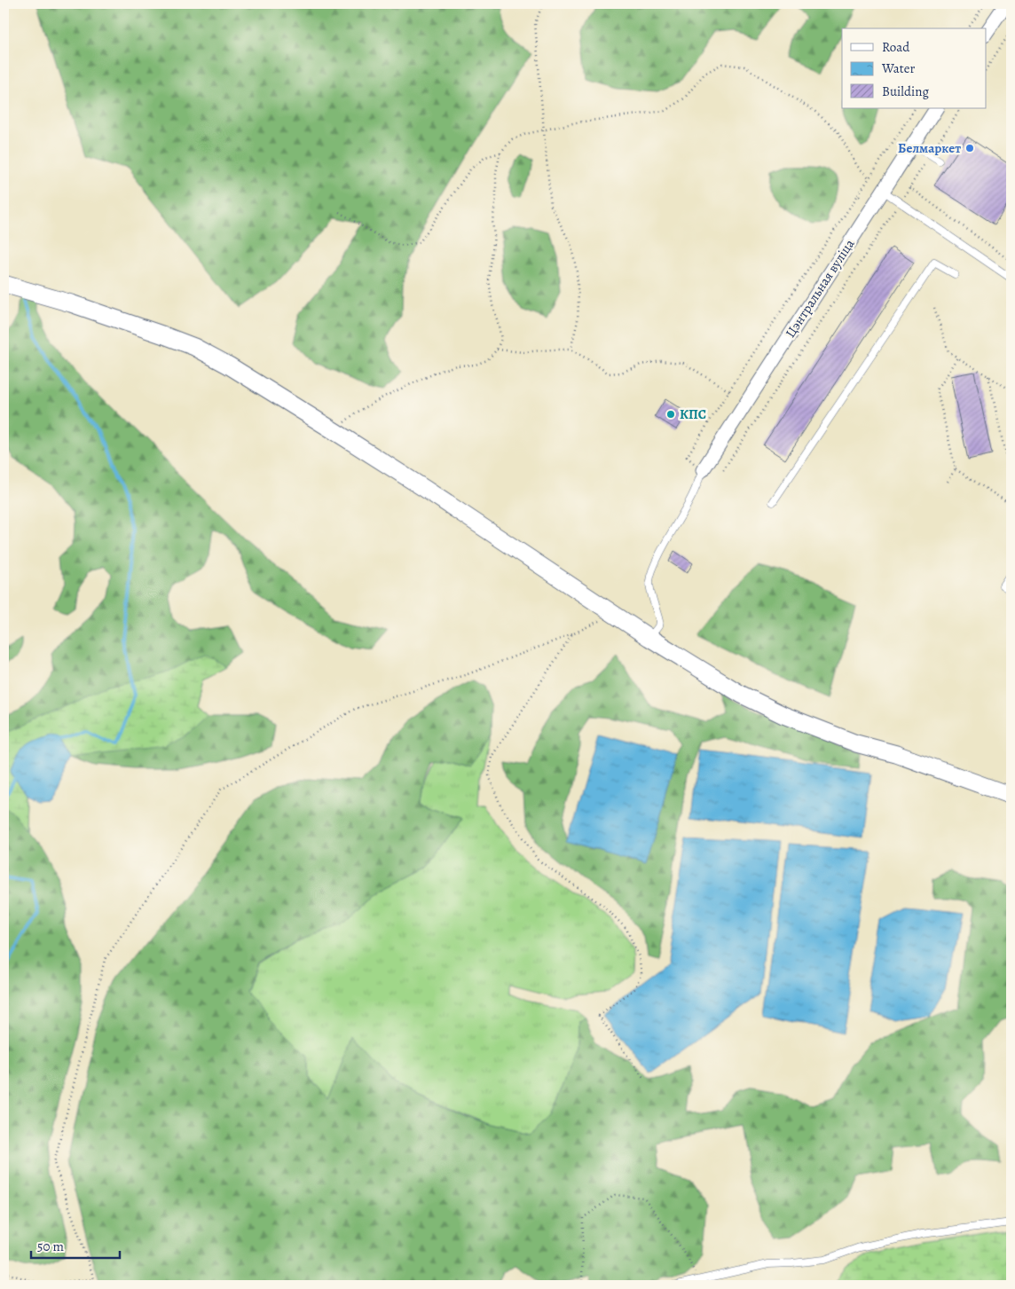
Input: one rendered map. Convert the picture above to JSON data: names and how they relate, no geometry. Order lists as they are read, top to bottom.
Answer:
{
  "streets": {
    "street": ["Цэнтральная вуліца"]
  },
  "places": ["Белмаркет", "КПС"],
  "legend": ["Road", "Water", "Building"],
  "scale_bar": "50 m"
}
